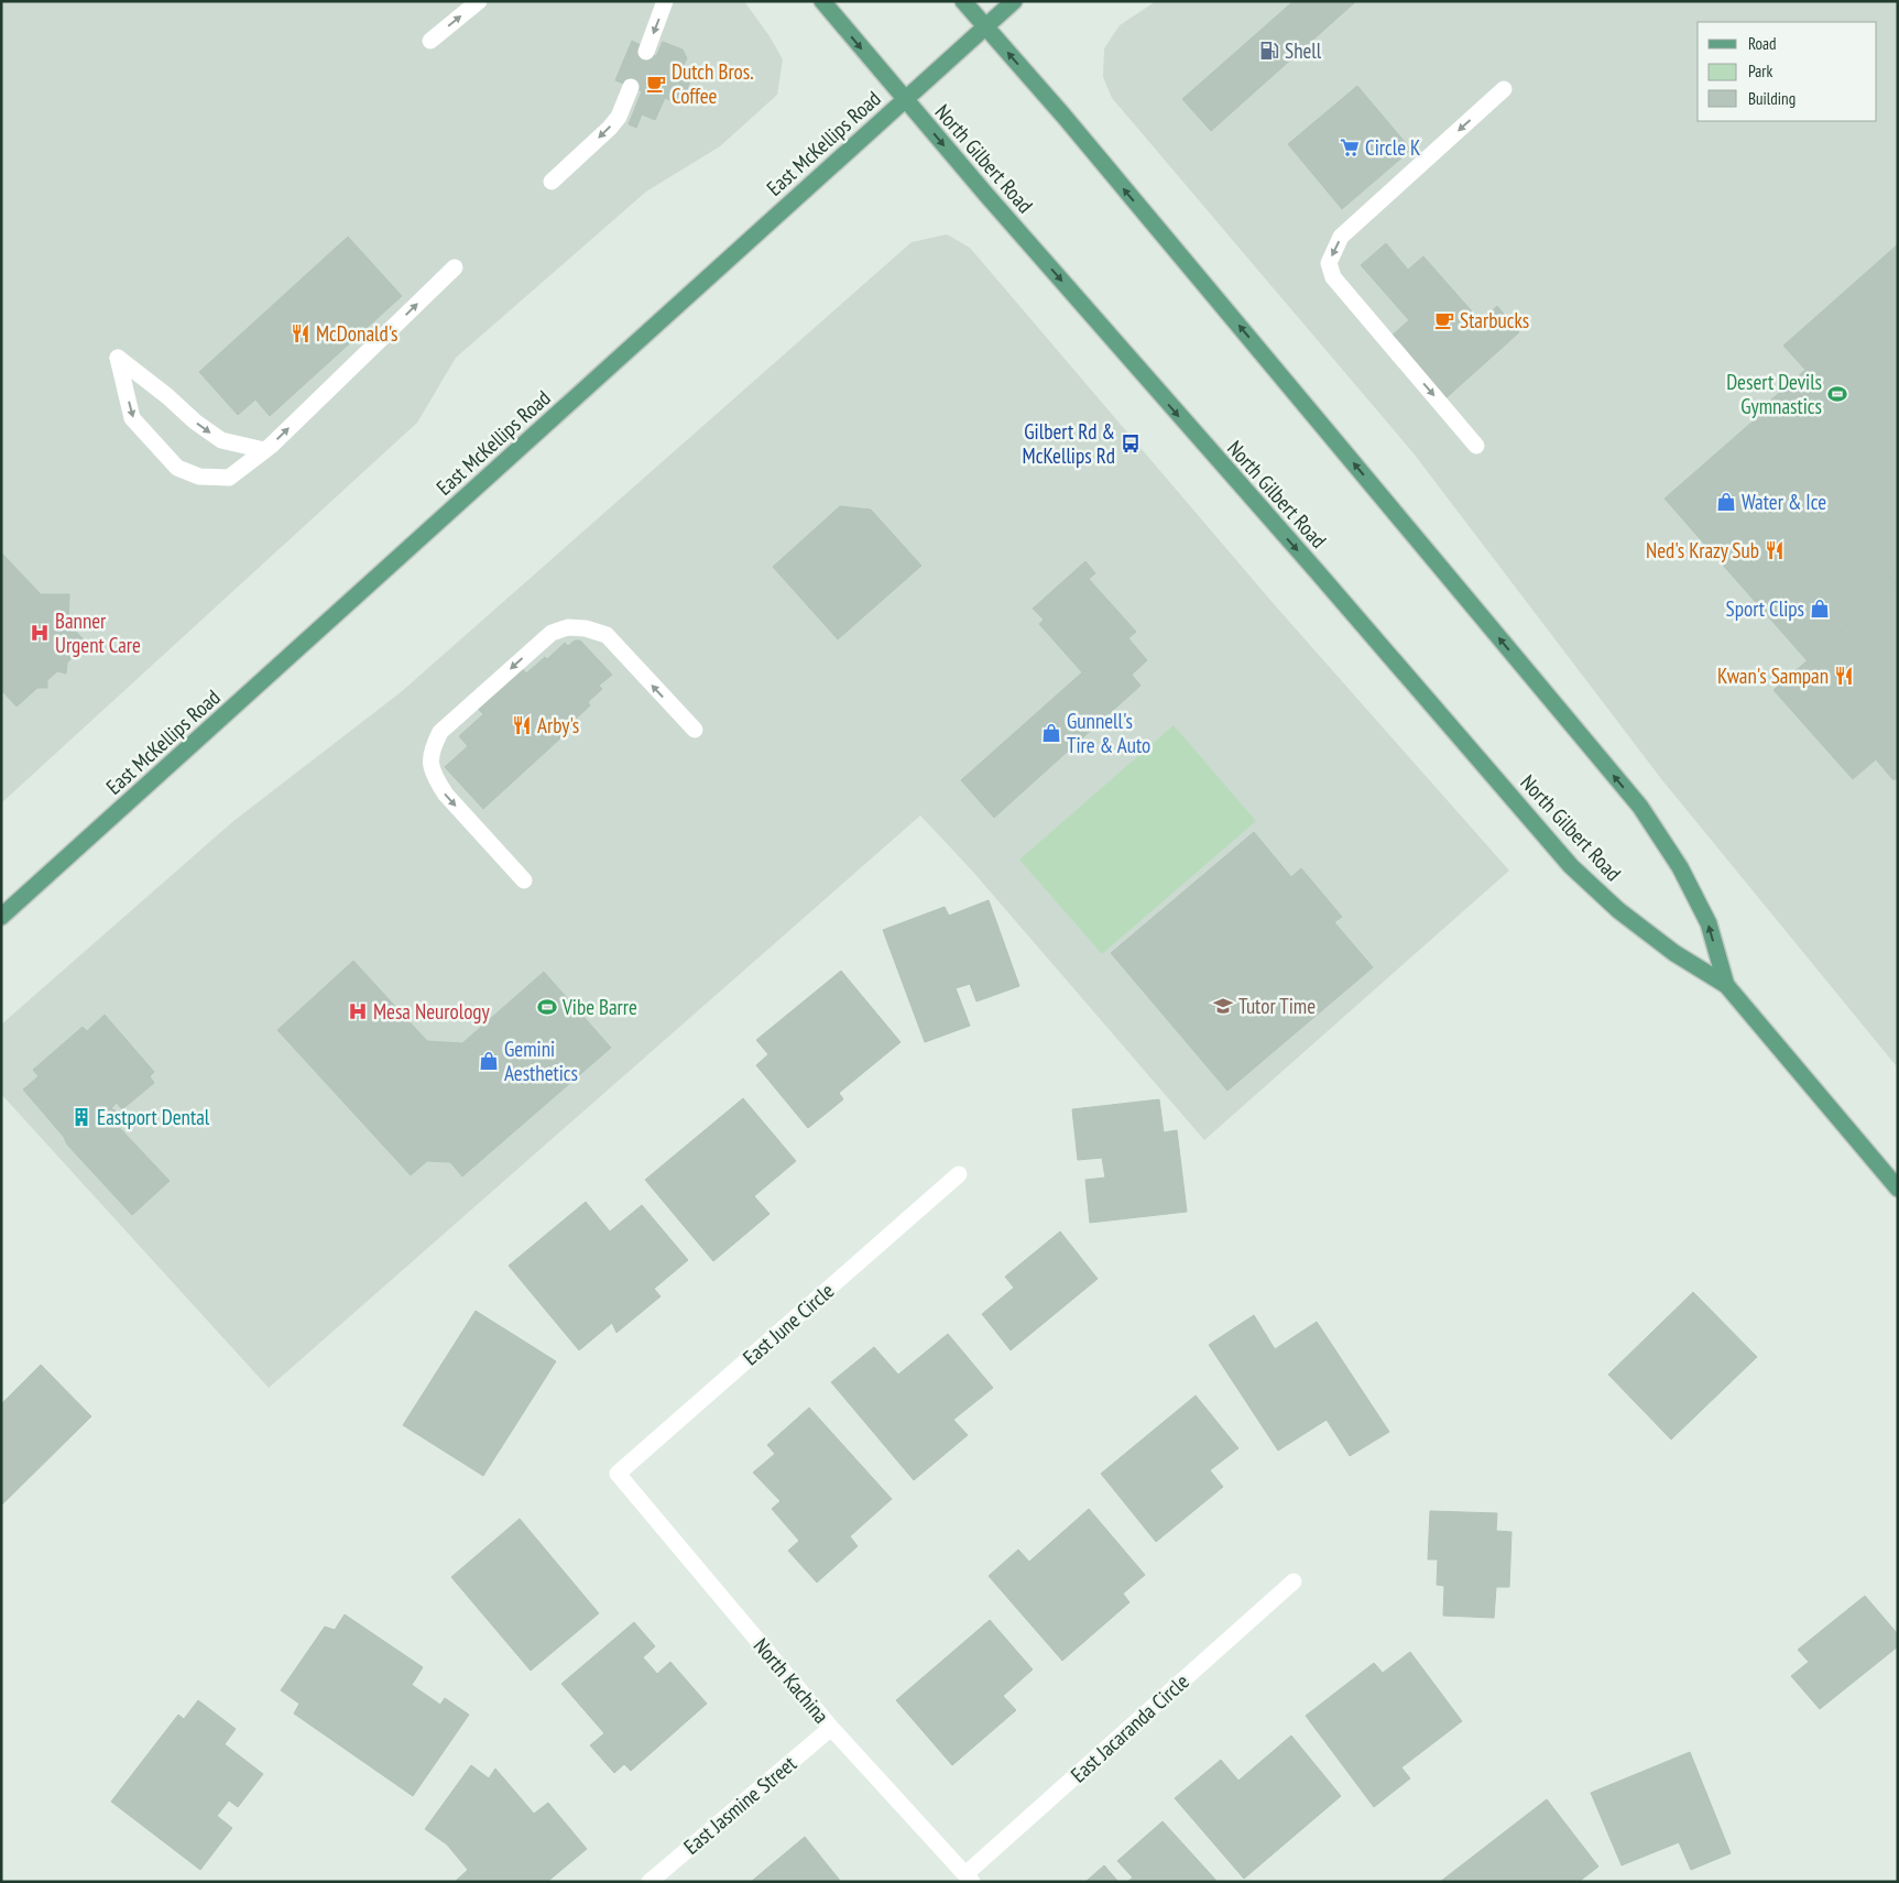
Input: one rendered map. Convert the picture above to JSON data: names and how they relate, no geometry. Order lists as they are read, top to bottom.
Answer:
{
  "streets": {
    "main road": ["East McKellips Road", "North Gilbert Road"],
    "street": [
      "East June Circle",
      "North Kachina",
      "East Jacaranda Circle",
      "East Jasmine Street"
    ]
  },
  "crossings": [
    ["East McKellips Road", "North Gilbert Road"],
    ["East June Circle", "North Kachina"],
    ["North Kachina", "East Jacaranda Circle"],
    ["North Kachina", "East Jasmine Street"]
  ],
  "places": {
    "fuel station": ["Shell"],
    "cafe": ["Dutch Bros. Coffee", "Starbucks"],
    "supermarket": ["Circle K"],
    "restaurant": [
      "McDonald's",
      "Ned's Krazy Sub",
      "Kwan's Sampan",
      "Arby's"
    ],
    "sports": ["Desert Devils Gymnastics", "Vibe Barre"],
    "bus stop": ["Gilbert Rd & McKellips Rd"],
    "shop": [
      "Water & Ice",
      "Sport Clips",
      "Gunnell's Tire & Auto",
      "Gemini Aesthetics"
    ],
    "hospital": ["Banner Urgent Care", "Mesa Neurology"],
    "school or university": ["Tutor Time"],
    "building": ["Eastport Dental"]
  },
  "legend": ["Road", "Park", "Building"]
}
